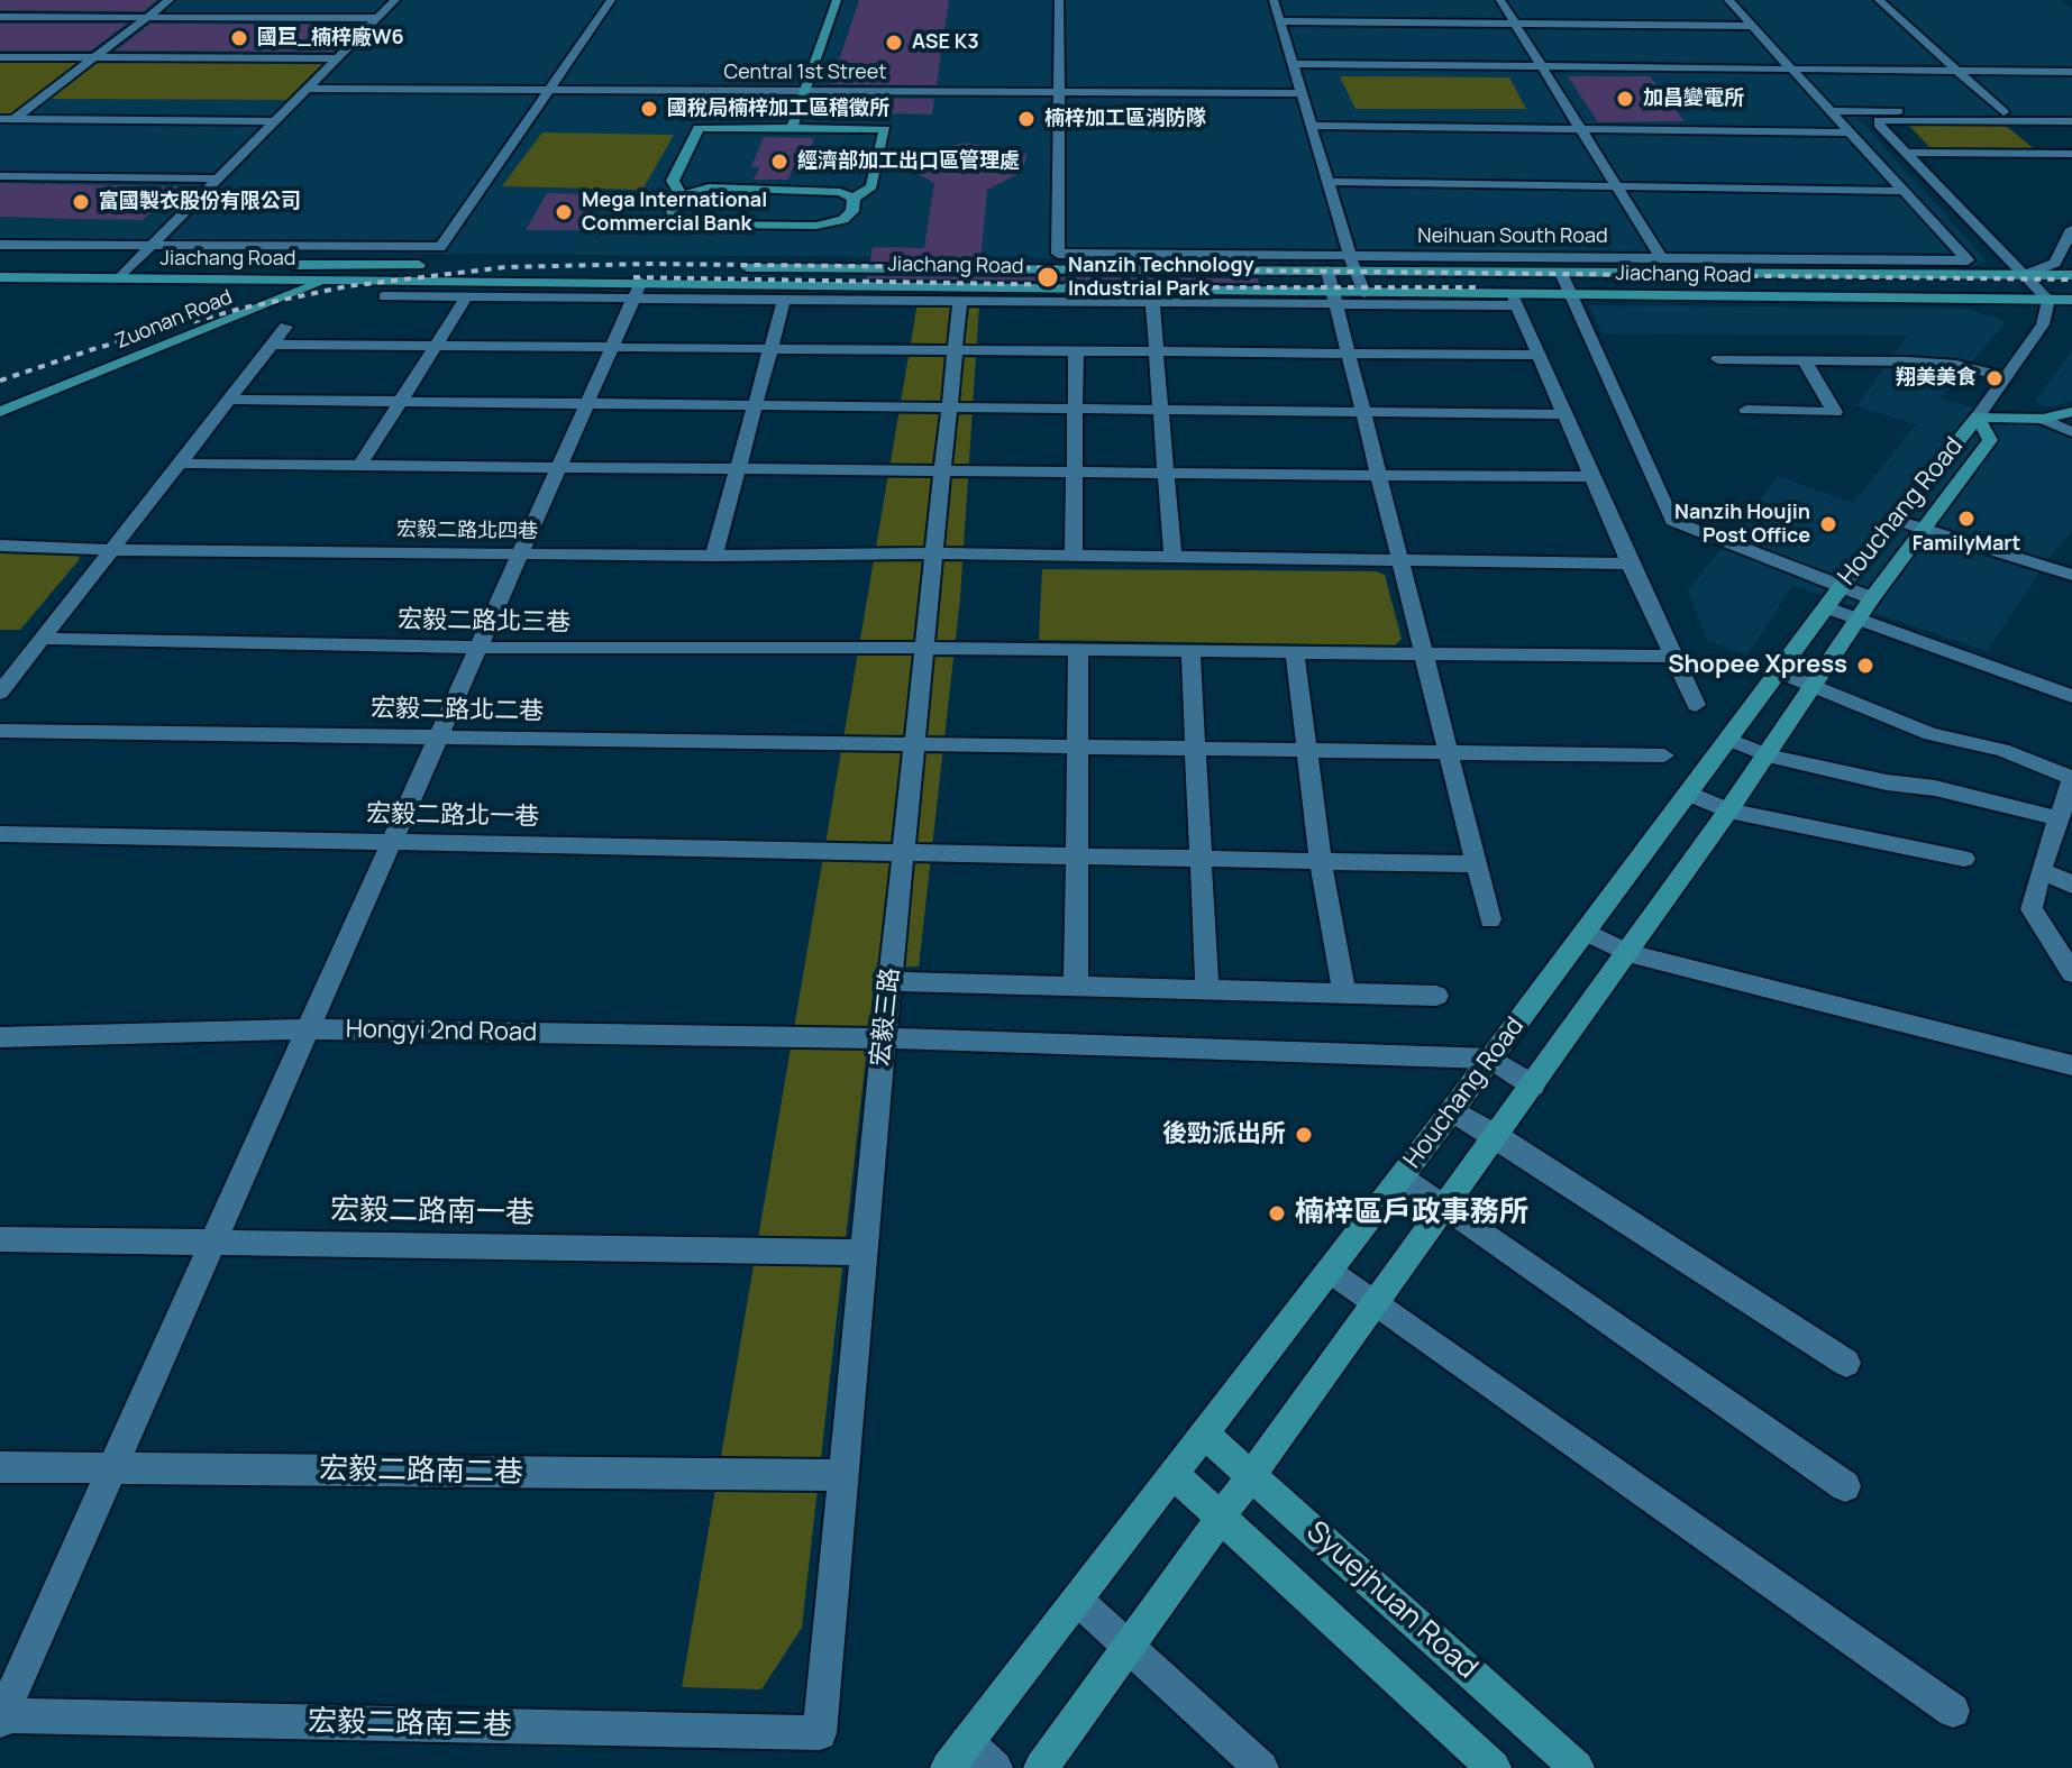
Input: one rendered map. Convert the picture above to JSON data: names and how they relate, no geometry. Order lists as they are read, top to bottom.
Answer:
{
  "streets": {
    "street": [
      "Central 1st Street",
      "Neihuan South Road",
      "Jiachang Road",
      "Zuonan Road",
      "Houchang Road",
      "宏毅二路北四巷",
      "宏毅二路北三巷",
      "宏毅二路北二巷",
      "宏毅二路北一巷",
      "宏毅三路",
      "Hongyi 2nd Road",
      "宏毅二路南一巷",
      "宏毅二路南二巷",
      "Syuejhuan Road",
      "宏毅二路南三巷"
    ]
  },
  "crossings": [
    ["Central 1st Street", "Neihuan South Road"],
    ["Jiachang Road", "Zuonan Road"],
    ["Houchang Road", "Hongyi 2nd Road"],
    ["Houchang Road", "Syuejhuan Road"],
    ["宏毅二路北四巷", "宏毅三路"],
    ["宏毅二路北三巷", "宏毅三路"],
    ["宏毅二路北二巷", "宏毅三路"],
    ["宏毅二路北一巷", "宏毅三路"],
    ["宏毅三路", "Hongyi 2nd Road"],
    ["宏毅三路", "宏毅二路南一巷"],
    ["宏毅三路", "宏毅二路南二巷"],
    ["宏毅三路", "宏毅二路南三巷"]
  ],
  "places": [
    "國巨_楠梓廠W6",
    "ASE K3",
    "加昌變電所",
    "國稅局楠梓加工區稽徵所",
    "楠梓加工區消防隊",
    "經濟部加工出口區管理處",
    "富國製衣股份有限公司",
    "Mega International Commercial Bank",
    "Nanzih Technology Industrial Park",
    "翔美美食",
    "FamilyMart",
    "Nanzih Houjin Post Office",
    "Shopee Xpress",
    "後勁派出所",
    "楠梓區戶政事務所"
  ]
}
